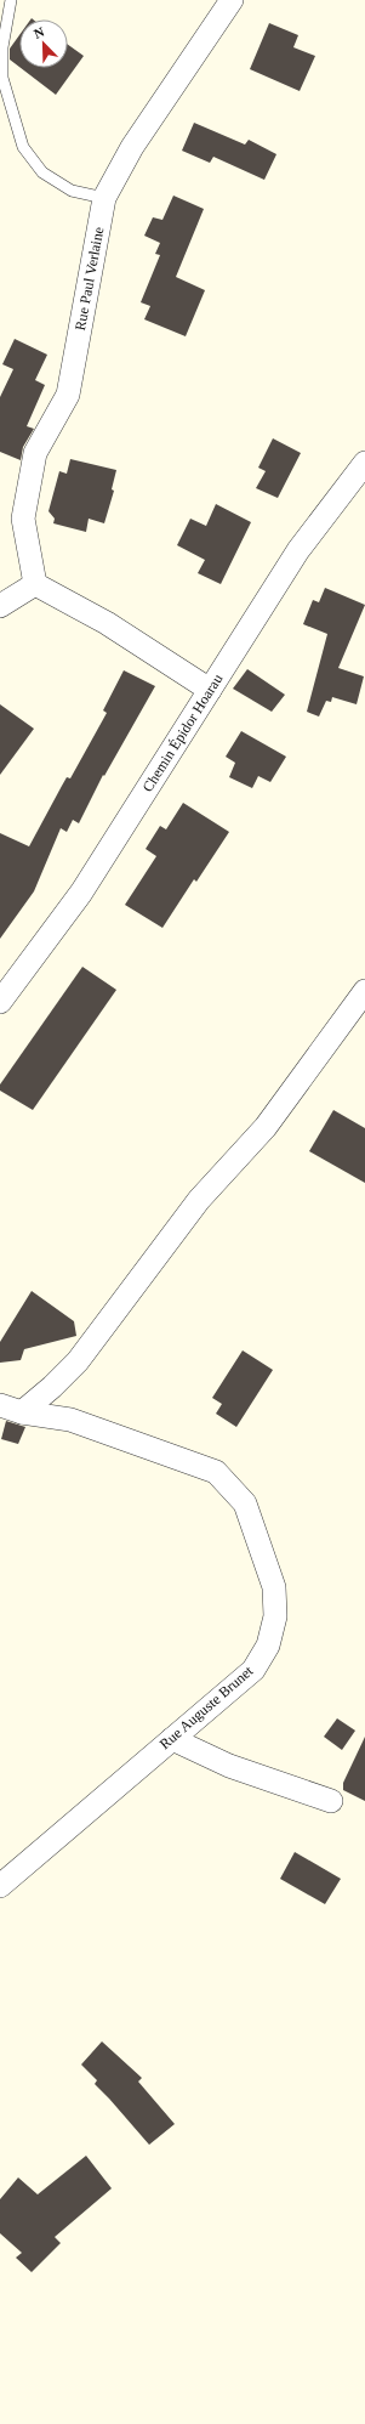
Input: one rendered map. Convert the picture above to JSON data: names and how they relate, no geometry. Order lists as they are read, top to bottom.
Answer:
{
  "streets": {
    "street": ["Rue Paul Verlaine", "Chemin Épidor Hoarau", "Rue Auguste Brunet"]
  },
  "north": "top left"
}
